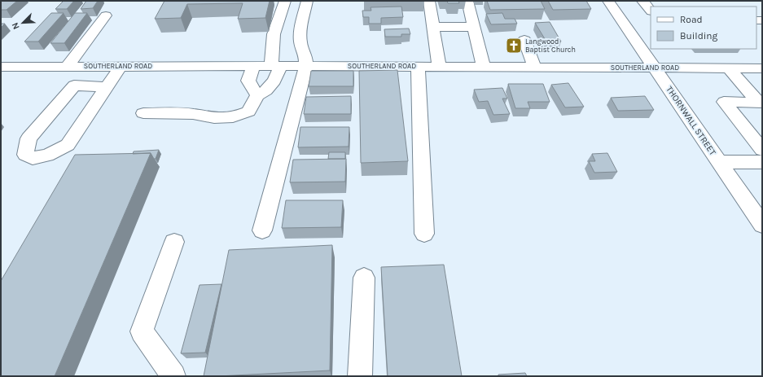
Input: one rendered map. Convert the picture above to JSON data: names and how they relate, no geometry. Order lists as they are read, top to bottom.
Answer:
{
  "streets": {
    "street": ["SOUTHERLAND ROAD", "THORNWALL STREET"]
  },
  "crossings": [
    ["SOUTHERLAND ROAD", "THORNWALL STREET"]
  ],
  "places": {
    "church": ["Langwood Baptist Church"]
  },
  "legend": ["Road", "Building"],
  "north": "bottom left"
}
